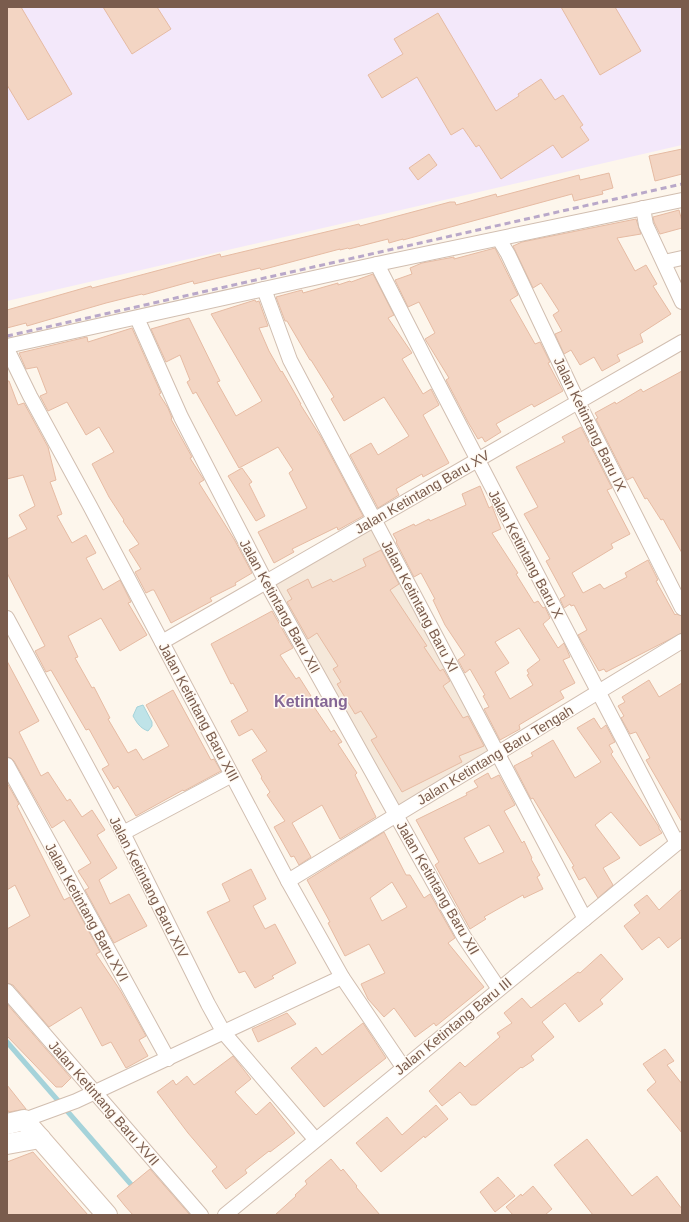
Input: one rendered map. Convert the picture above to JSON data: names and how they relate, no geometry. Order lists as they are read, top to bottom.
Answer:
{
  "streets": {
    "street": [
      "Jalan Ketintang Baru IX",
      "Jalan Ketintang Baru XV",
      "Jalan Ketintang Baru X",
      "Jalan Ketintang Baru XII",
      "Jalan Ketintang Baru XI",
      "Jalan Ketintang Baru XIII",
      "Jalan Ketintang Baru Tengah",
      "Jalan Ketintang Baru XIV",
      "Jalan Ketintang Baru XVI",
      "Jalan Ketintang Baru III",
      "Jalan Ketintang Baru XVII"
    ]
  },
  "crossings": [
    ["Jalan Ketintang Baru IX", "Jalan Ketintang Baru XV"],
    ["Jalan Ketintang Baru XV", "Jalan Ketintang Baru X"],
    ["Jalan Ketintang Baru XV", "Jalan Ketintang Baru XII"],
    ["Jalan Ketintang Baru XV", "Jalan Ketintang Baru XI"],
    ["Jalan Ketintang Baru XV", "Jalan Ketintang Baru XIII"],
    ["Jalan Ketintang Baru X", "Jalan Ketintang Baru Tengah"],
    ["Jalan Ketintang Baru X", "Jalan Ketintang Baru III"],
    ["Jalan Ketintang Baru XII", "Jalan Ketintang Baru Tengah"],
    ["Jalan Ketintang Baru XII", "Jalan Ketintang Baru III"],
    ["Jalan Ketintang Baru XI", "Jalan Ketintang Baru Tengah"],
    ["Jalan Ketintang Baru XI", "Jalan Ketintang Baru III"],
    ["Jalan Ketintang Baru XIII", "Jalan Ketintang Baru Tengah"],
    ["Jalan Ketintang Baru XIII", "Jalan Ketintang Baru III"],
    ["Jalan Ketintang Baru XIV", "Jalan Ketintang Baru III"]
  ],
  "districts": ["Ketintang"]
}
